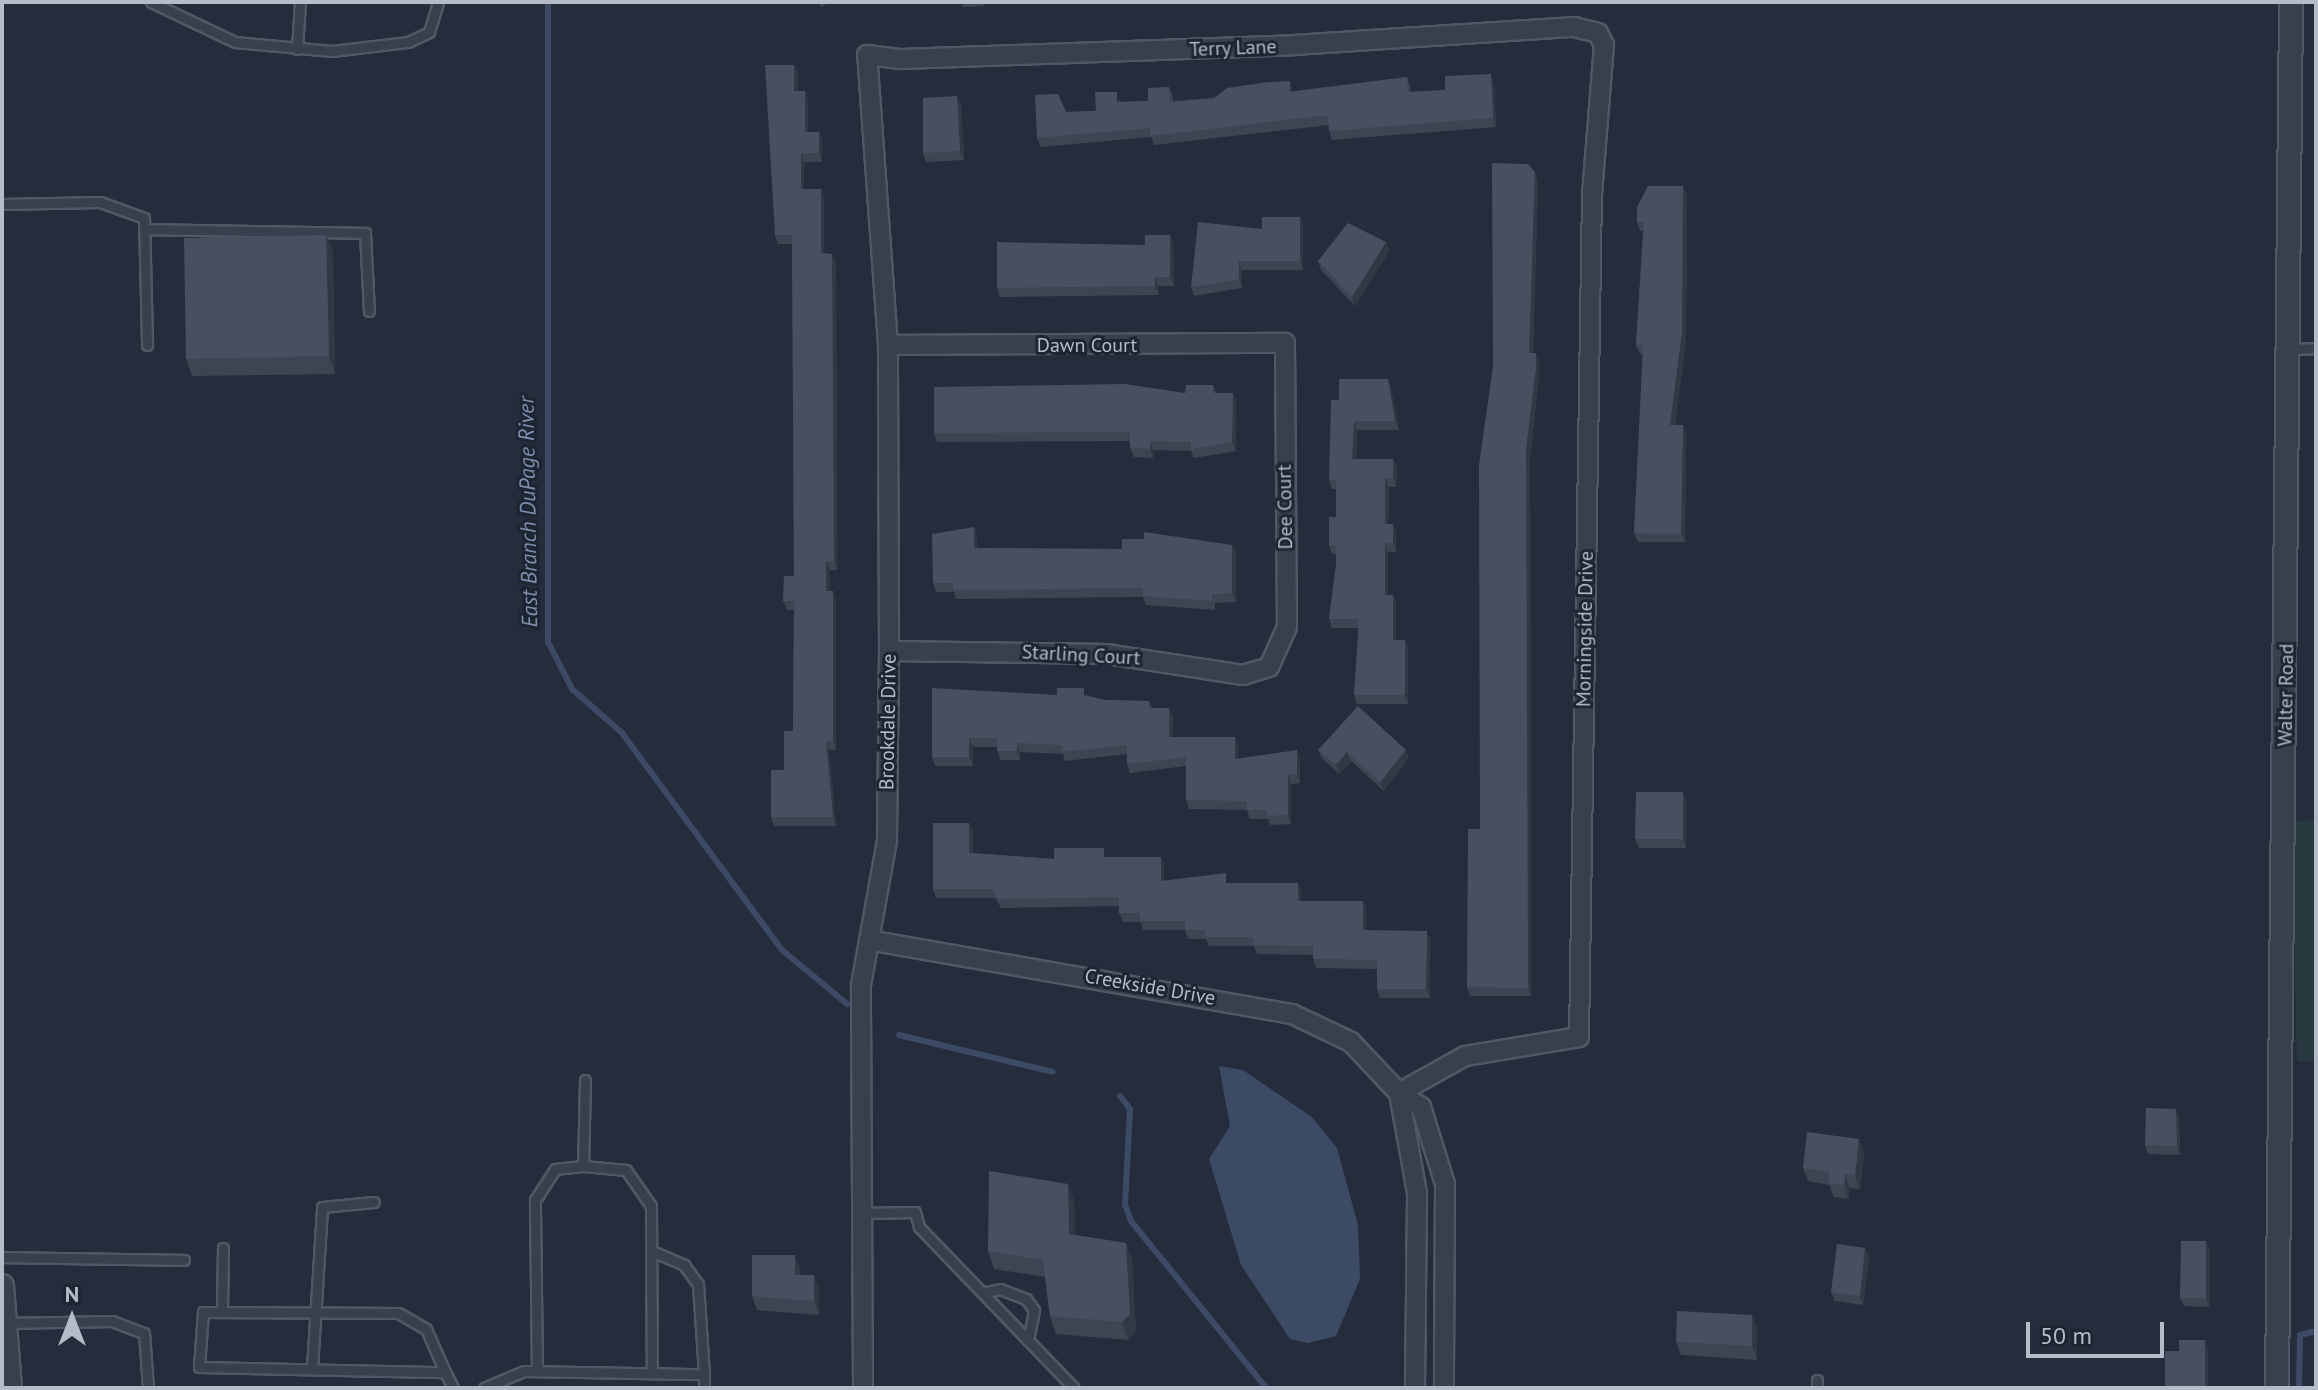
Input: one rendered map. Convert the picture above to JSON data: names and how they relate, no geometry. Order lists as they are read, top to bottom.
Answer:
{
  "streets": {
    "street": [
      "Terry Lane",
      "Dawn Court",
      "Dee Court",
      "Morningside Drive",
      "Starling Court",
      "Walter Road",
      "Brookdale Drive",
      "Creekside Drive"
    ]
  },
  "crossings": [
    ["Terry Lane", "Morningside Drive"],
    ["Terry Lane", "Brookdale Drive"],
    ["Dawn Court", "Dee Court"],
    ["Dawn Court", "Brookdale Drive"],
    ["Dee Court", "Starling Court"],
    ["Morningside Drive", "Creekside Drive"],
    ["Starling Court", "Brookdale Drive"],
    ["Brookdale Drive", "Creekside Drive"]
  ],
  "water": ["East Branch DuPage River"],
  "scale_bar": "50 m",
  "north": "top"
}
